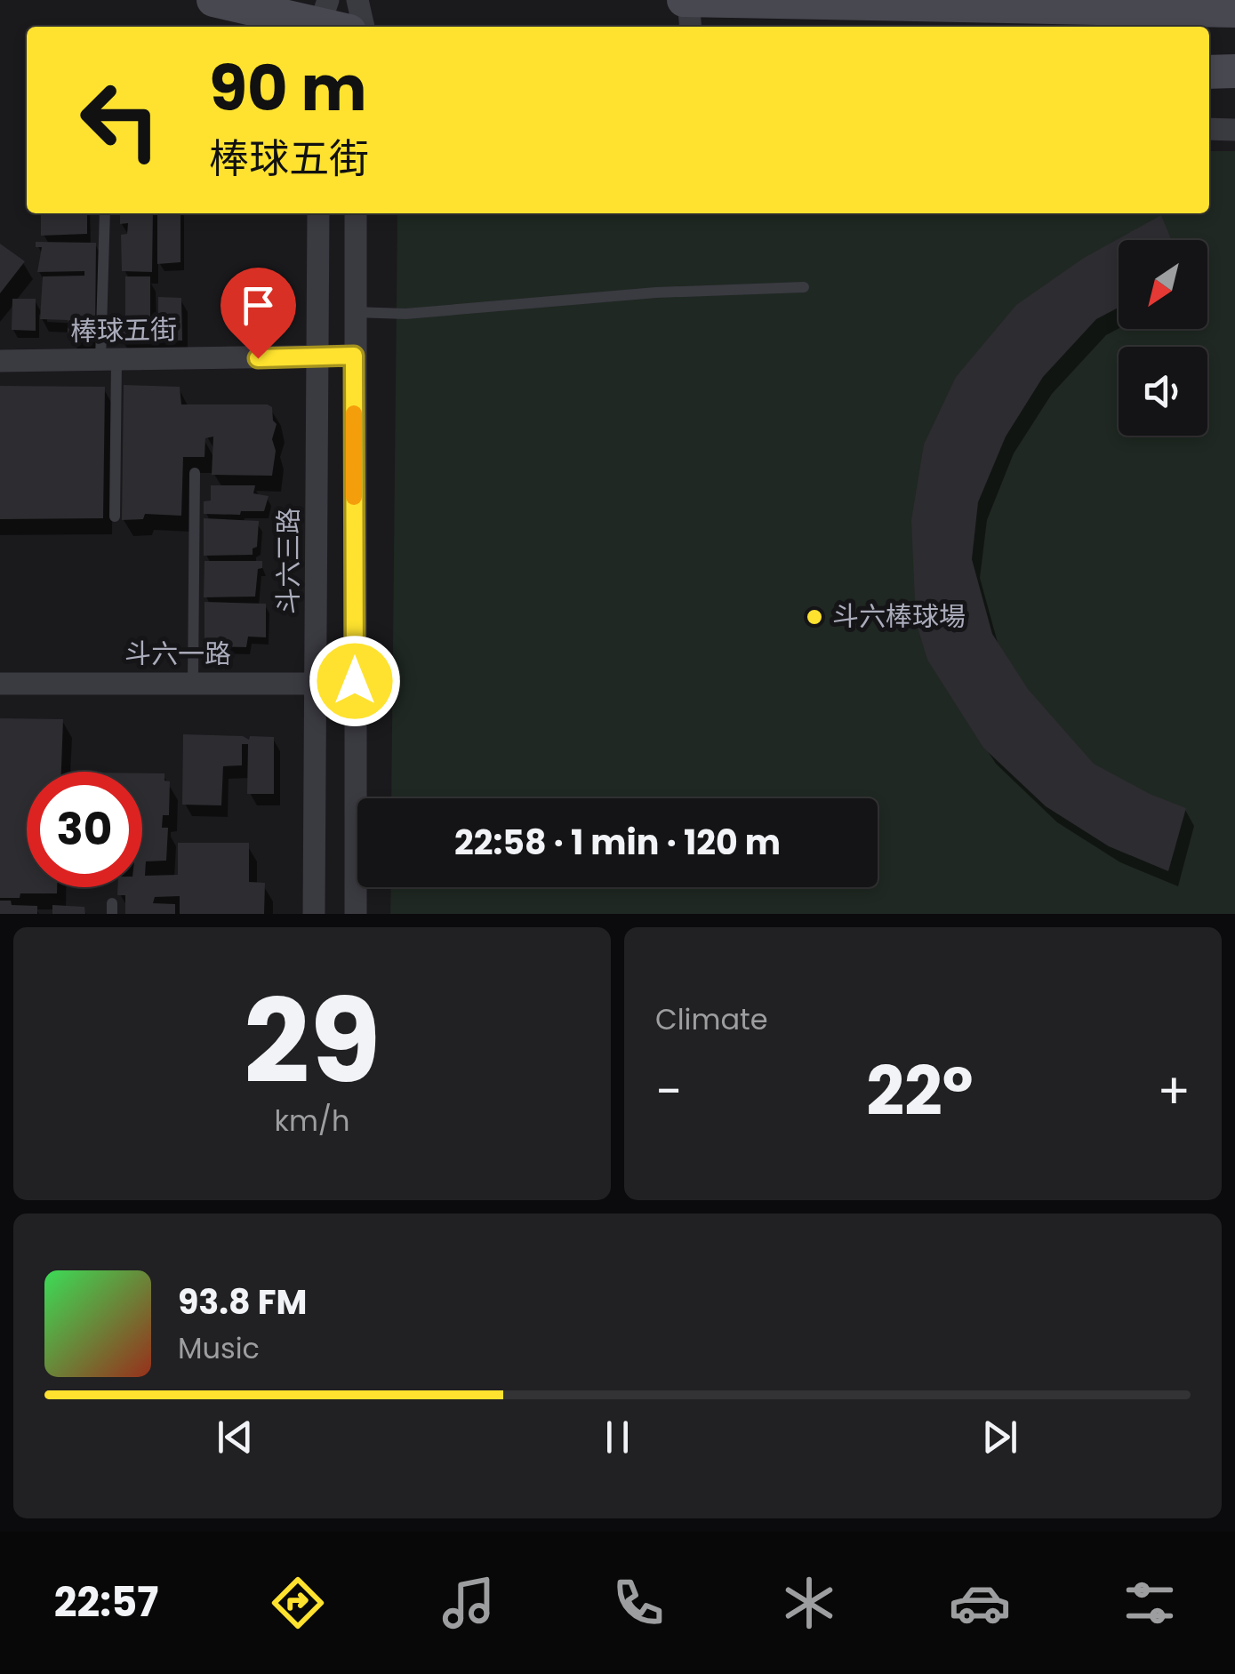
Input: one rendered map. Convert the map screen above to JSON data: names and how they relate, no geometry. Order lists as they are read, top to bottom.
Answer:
{
  "streets": {
    "street": ["棒球五街", "斗六三路", "斗六一路"]
  },
  "crossings": [
    ["棒球五街", "斗六三路"],
    ["斗六三路", "斗六一路"]
  ],
  "places": ["斗六棒球場"],
  "north": "bottom left",
  "page": {
    "turn": ["90 m", "棒球五街"],
    "limit": "30",
    "trip": "22:58 · 1 min · 120 m",
    "tile": [
      ["29", "km/h"],
      "Climate"
    ],
    "heat": ["−", "22°", "+"],
    "song": ["93.8 FM", "Music"],
    "tabs": "22:57"
  }
}
